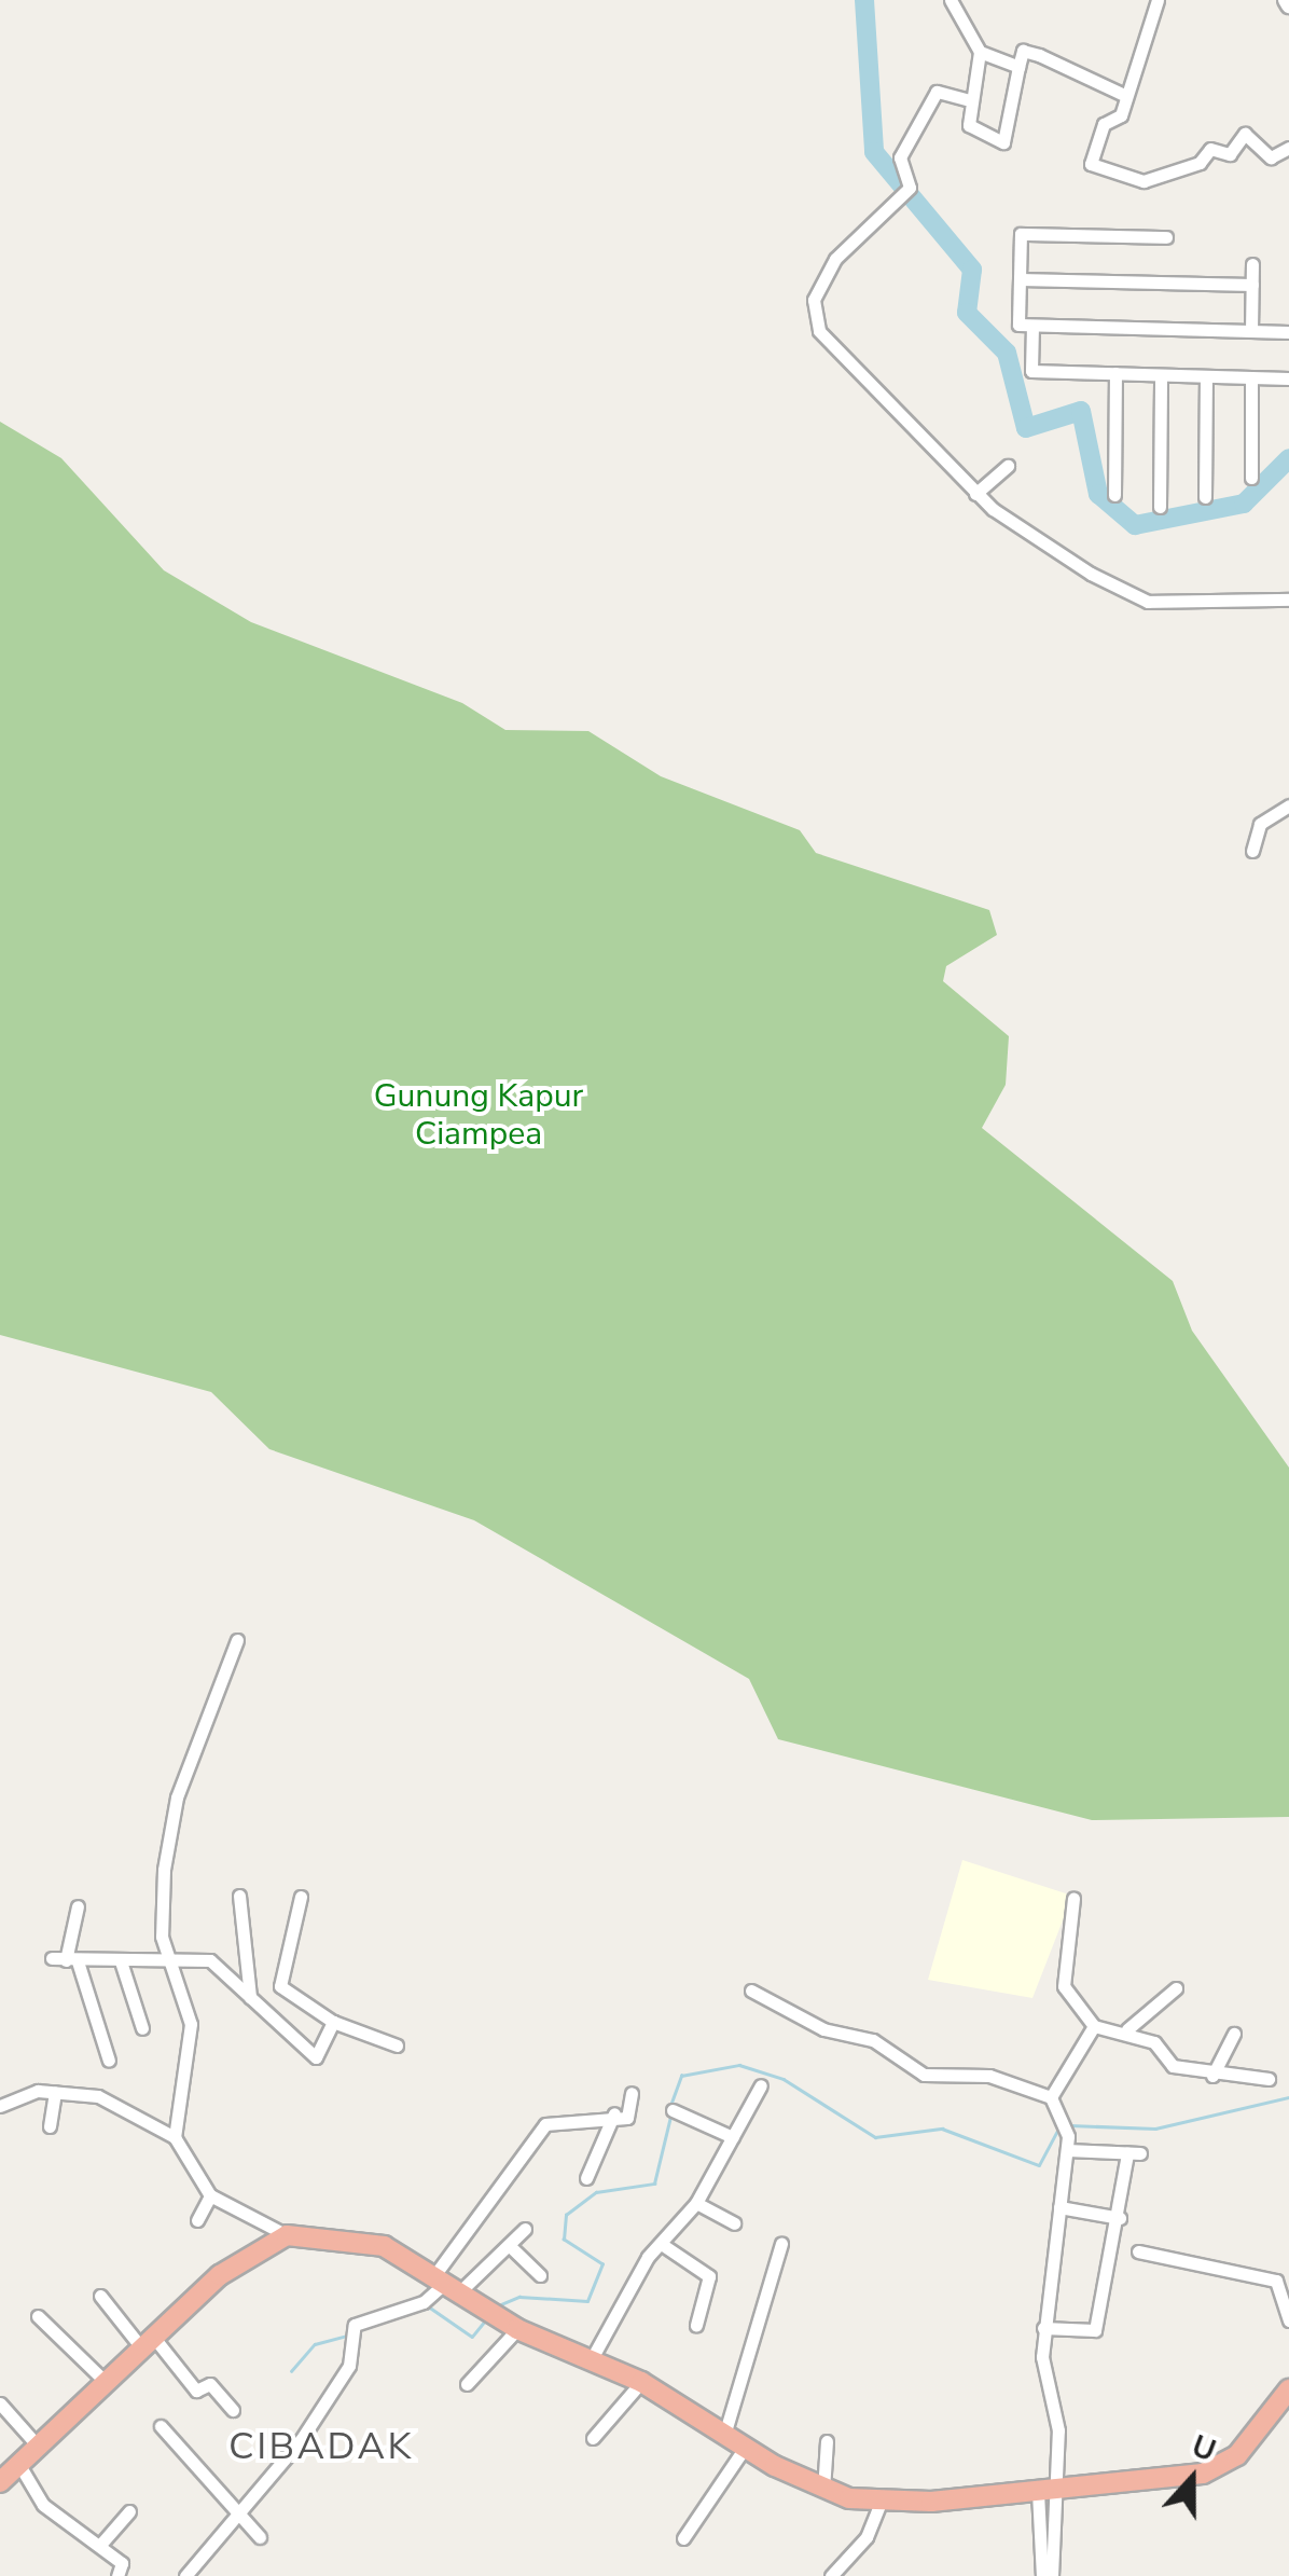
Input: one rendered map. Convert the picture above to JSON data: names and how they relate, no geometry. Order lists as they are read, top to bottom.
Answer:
{
  "districts": ["CIBADAK"],
  "parks": ["Gunung Kapur Ciampea"],
  "north": "top"
}
